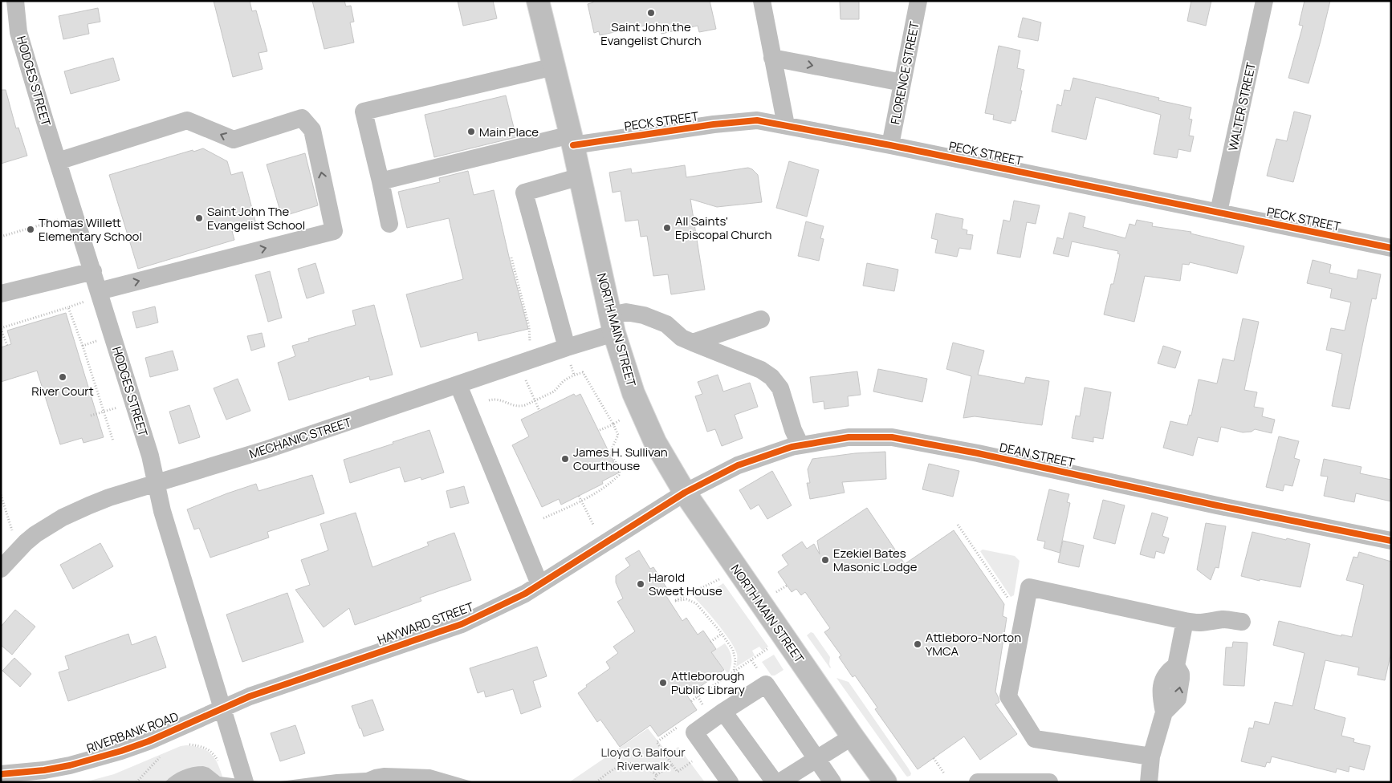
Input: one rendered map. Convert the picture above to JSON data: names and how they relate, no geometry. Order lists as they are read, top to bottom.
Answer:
{
  "streets": {
    "main road": ["NORTH MAIN STREET"],
    "street": [
      "FLORENCE STREET",
      "HODGES STREET",
      "WALTER STREET",
      "PECK STREET",
      "MECHANIC STREET",
      "DEAN STREET",
      "HAYWARD STREET",
      "RIVERBANK ROAD"
    ]
  },
  "crossings": [
    ["FLORENCE STREET", "PECK STREET"],
    ["HODGES STREET", "MECHANIC STREET"],
    ["HODGES STREET", "HAYWARD STREET"],
    ["HODGES STREET", "RIVERBANK ROAD"],
    ["WALTER STREET", "PECK STREET"],
    ["PECK STREET", "NORTH MAIN STREET"],
    ["NORTH MAIN STREET", "MECHANIC STREET"],
    ["NORTH MAIN STREET", "DEAN STREET"],
    ["NORTH MAIN STREET", "HAYWARD STREET"],
    ["MECHANIC STREET", "DEAN STREET"],
    ["DEAN STREET", "HAYWARD STREET"],
    ["HAYWARD STREET", "RIVERBANK ROAD"]
  ],
  "parks": ["Lloyd G. Balfour Riverwalk"],
  "places": [
    "Saint John the Evangelist Church",
    "Main Place",
    "Saint John The Evangelist School",
    "All Saints' Episcopal Church",
    "Thomas Willett Elementary School",
    "River Court",
    "James H. Sullivan Courthouse",
    "Ezekiel Bates Masonic Lodge",
    "Harold Sweet House",
    "Attleboro-Norton YMCA",
    "Attleborough Public Library"
  ]
}
